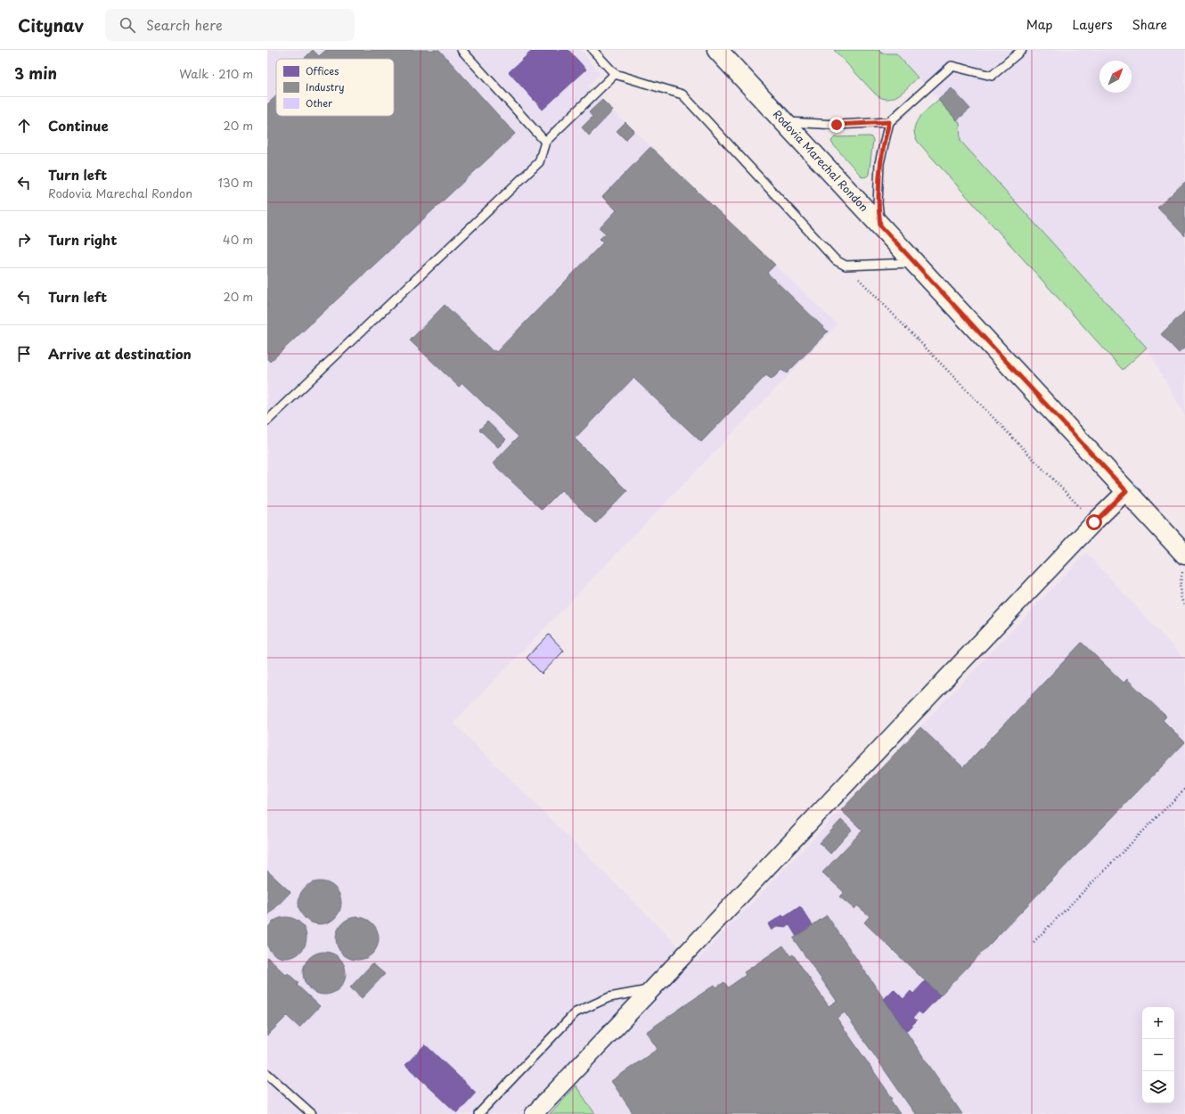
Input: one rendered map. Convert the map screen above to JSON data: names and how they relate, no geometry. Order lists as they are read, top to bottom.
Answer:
{
  "streets": {
    "main road": ["Rodovia Marechal Rondon"]
  },
  "legend": ["Offices", "Industry", "Other"],
  "north": "top right",
  "page": {
    "header": "Citynav",
    "search": "Search here",
    "nav": ["Map", "Layers", "Share"],
    "heading": ["3 min", "Walk · 210 m"],
    "list": [
      ["Continue", "20 m"],
      ["Turn left", "Rodovia Marechal Rondon", "130 m"],
      ["Turn right", "40 m"],
      ["Turn left", "20 m"],
      "Arrive at destination"
    ],
    "map_buttons": ["+", "−"]
  }
}
